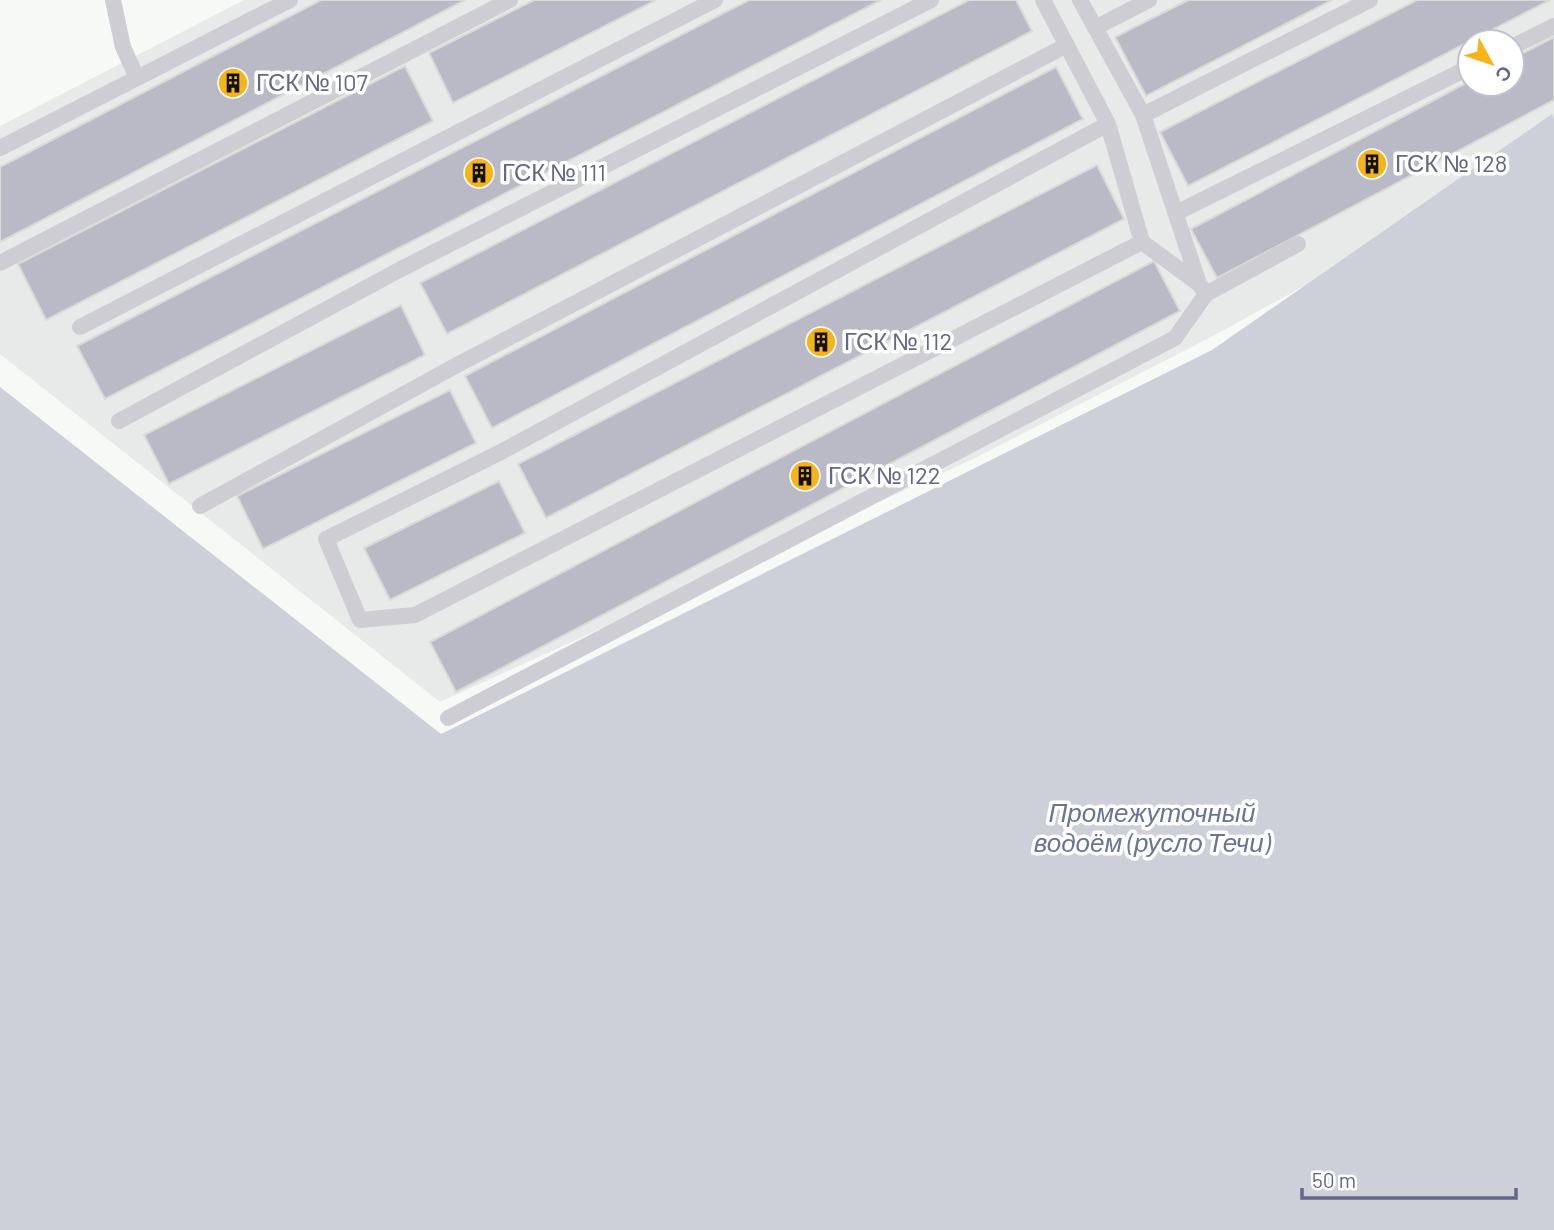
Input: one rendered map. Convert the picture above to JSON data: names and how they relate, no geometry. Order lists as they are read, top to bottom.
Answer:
{
  "water": ["Промежуточный водоём (русло Течи)"],
  "places": {
    "building": [
      "ГСК № 107",
      "ГСК № 128",
      "ГСК № 111",
      "ГСК № 112",
      "ГСК № 122"
    ]
  },
  "scale_bar": "50 m",
  "north": "bottom right"
}
